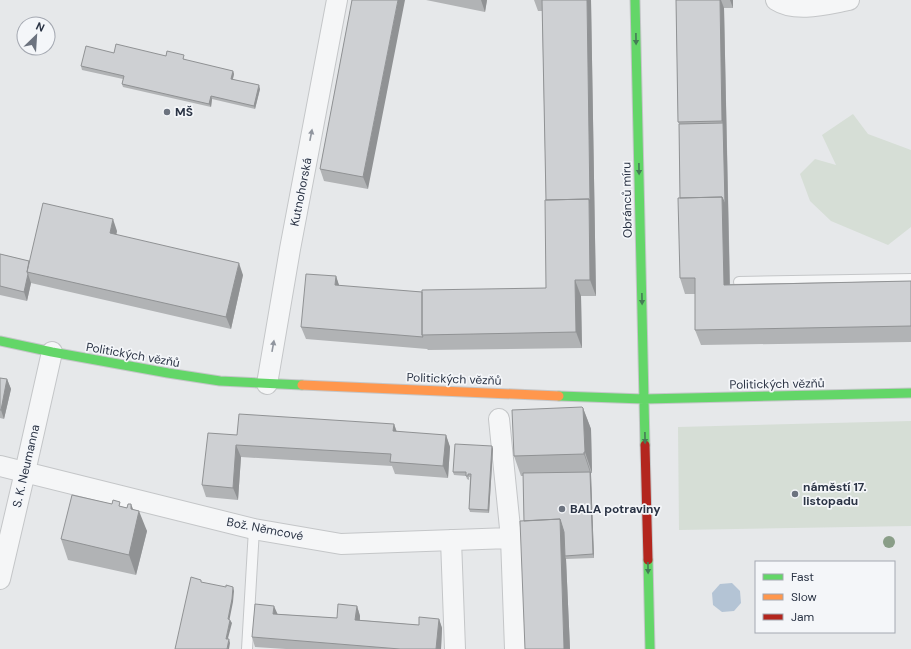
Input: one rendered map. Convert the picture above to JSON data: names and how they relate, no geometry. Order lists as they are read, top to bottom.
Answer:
{
  "streets": {
    "street": [
      "Kutnohorská",
      "Obránců míru",
      "Politických vězňů",
      "S. K. Neumanna",
      "Bož. Němcové"
    ]
  },
  "crossings": [
    ["Kutnohorská", "Politických vězňů"],
    ["Obránců míru", "Politických vězňů"],
    ["Politických vězňů", "S. K. Neumanna"],
    ["S. K. Neumanna", "Bož. Němcové"]
  ],
  "one_way": ["Kutnohorská", "Obránců míru"],
  "places": ["MŠ", "náměstí 17. listopadu", "BALA potraviny"],
  "legend": ["Fast", "Slow", "Jam"],
  "north": "top right"
}
